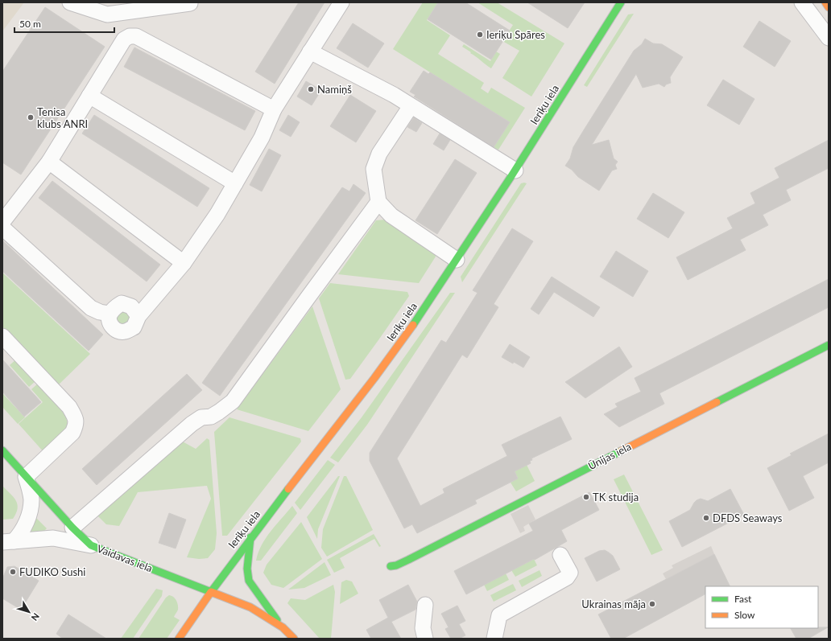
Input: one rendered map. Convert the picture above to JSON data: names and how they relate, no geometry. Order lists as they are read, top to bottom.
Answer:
{
  "streets": {
    "main road": ["Ieriķu iela", "Ūnijas iela", "Vaidavas iela"]
  },
  "crossings": [
    ["Ieriķu iela", "Vaidavas iela"]
  ],
  "places": [
    "Ieriķu Spāres",
    "Namiņš",
    "Tenisa klubs ANRI",
    "TK studija",
    "DFDS Seaways",
    "FUDIKO Sushi",
    "Ukrainas māja"
  ],
  "legend": ["Fast", "Slow"],
  "scale_bar": "50 m",
  "north": "bottom right"
}
